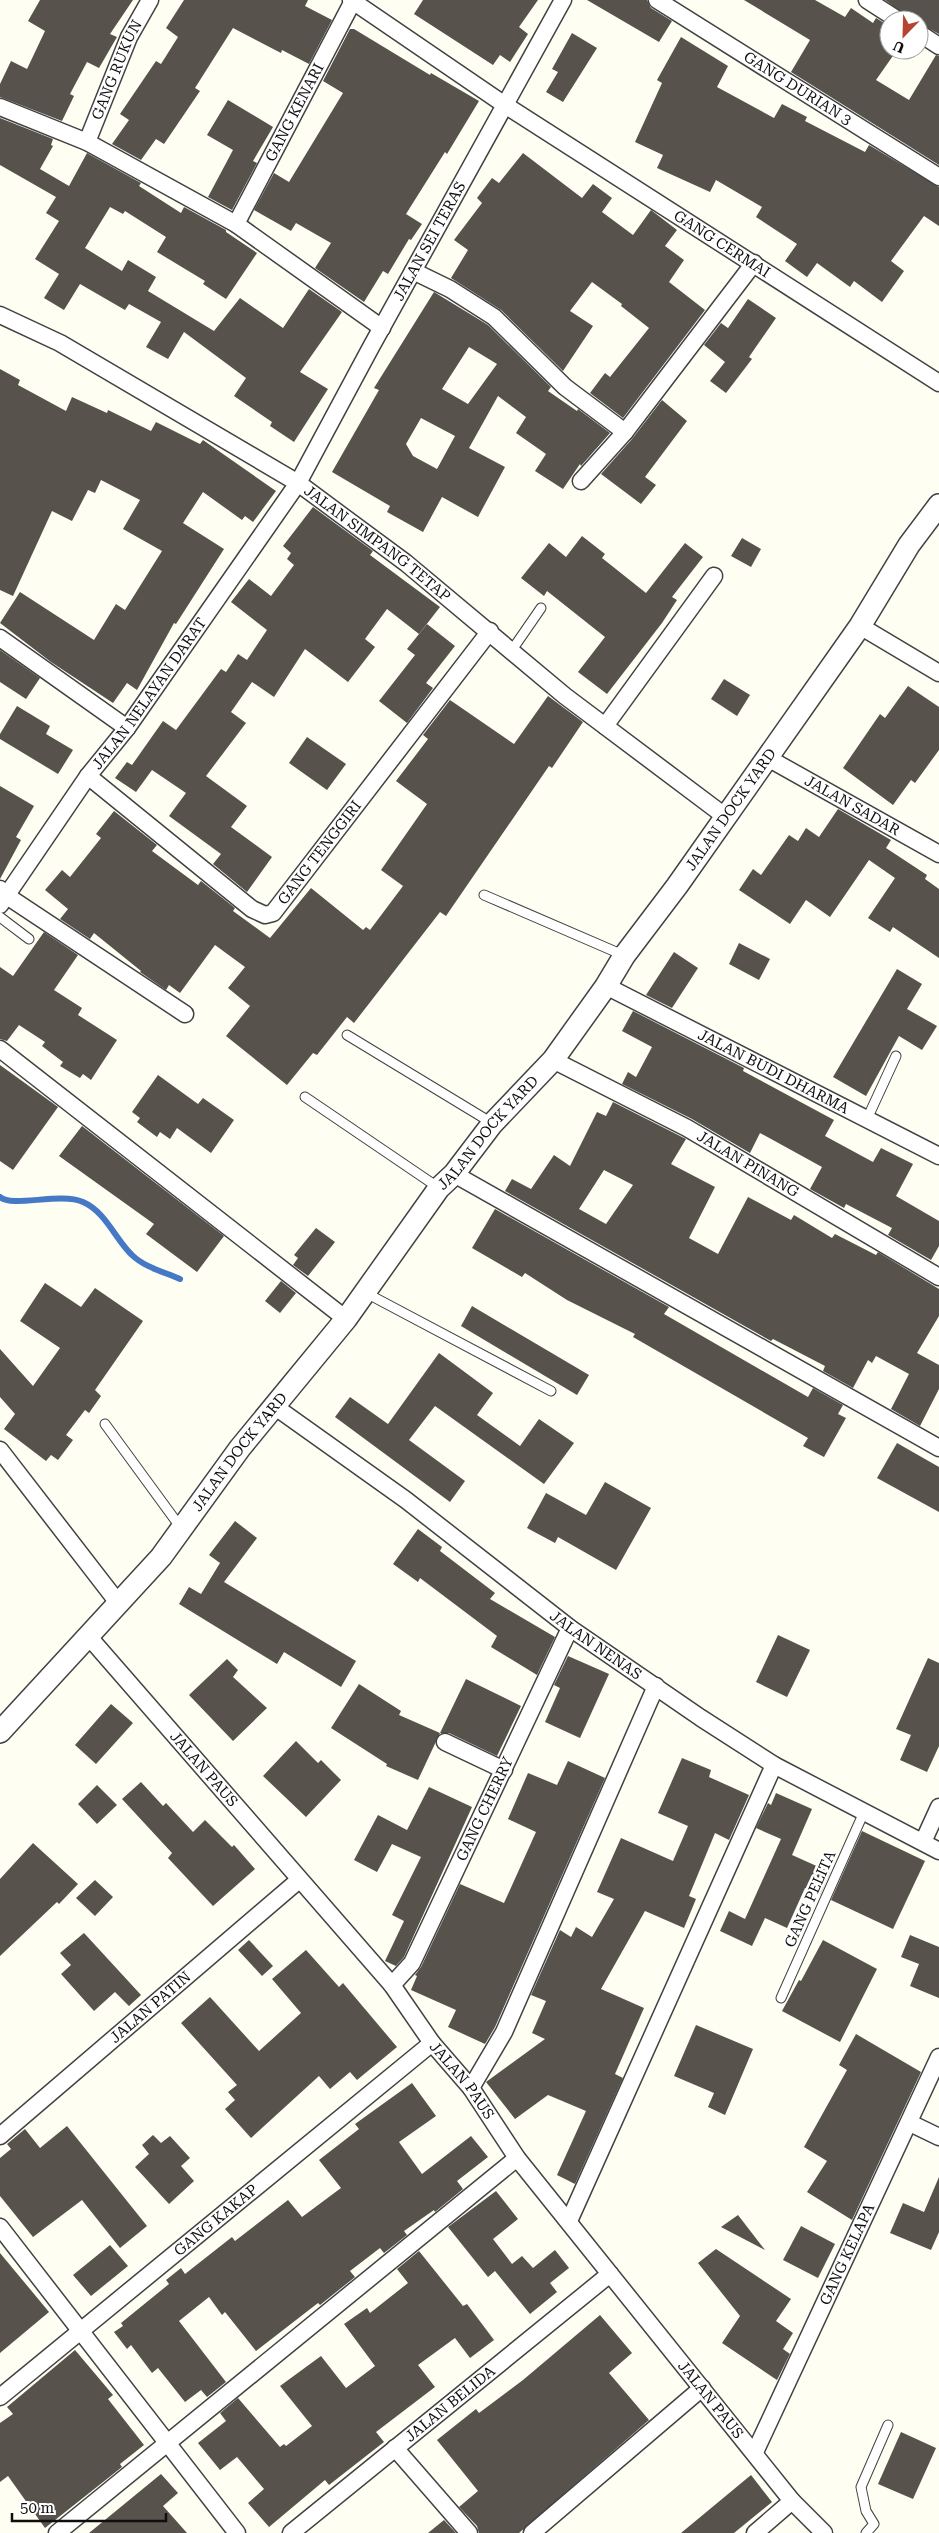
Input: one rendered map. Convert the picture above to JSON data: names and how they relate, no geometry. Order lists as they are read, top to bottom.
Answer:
{
  "streets": {
    "street": [
      "GANG RUKUN",
      "GANG DURIAN 3",
      "GANG KENARI",
      "JALAN SEI TERAS",
      "GANG CERMAI",
      "JALAN SIMPANG TETAP",
      "JALAN NELAYAN DARAT",
      "JALAN SADAR",
      "JALAN DOCK YARD",
      "GANG TENGGIRI",
      "JALAN BUDI DHARMA",
      "JALAN PINANG",
      "JALAN NENAS",
      "JALAN PAUS",
      "GANG CHERRY",
      "JALAN PATIN",
      "GANG KAKAP",
      "GANG KELAPA",
      "JALAN BELIDA"
    ],
    "lane": ["GANG PELITA"]
  },
  "crossings": [
    ["GANG KENARI", "GANG CERMAI"],
    ["JALAN SEI TERAS", "GANG CERMAI"],
    ["JALAN SEI TERAS", "JALAN SIMPANG TETAP"],
    ["JALAN SEI TERAS", "JALAN NELAYAN DARAT"],
    ["JALAN SIMPANG TETAP", "JALAN NELAYAN DARAT"],
    ["JALAN SIMPANG TETAP", "JALAN DOCK YARD"],
    ["JALAN SIMPANG TETAP", "GANG TENGGIRI"],
    ["JALAN NELAYAN DARAT", "GANG TENGGIRI"],
    ["JALAN SADAR", "JALAN DOCK YARD"],
    ["JALAN DOCK YARD", "JALAN BUDI DHARMA"],
    ["JALAN DOCK YARD", "JALAN PINANG"],
    ["JALAN DOCK YARD", "JALAN NENAS"],
    ["JALAN DOCK YARD", "JALAN PAUS"],
    ["JALAN NENAS", "GANG CHERRY"],
    ["JALAN NENAS", "GANG PELITA"],
    ["JALAN PAUS", "GANG CHERRY"],
    ["JALAN PAUS", "JALAN PATIN"],
    ["JALAN PAUS", "GANG KAKAP"],
    ["JALAN PAUS", "GANG KELAPA"],
    ["JALAN PAUS", "JALAN BELIDA"]
  ],
  "scale_bar": "50 m",
  "north": "bottom left"
}
